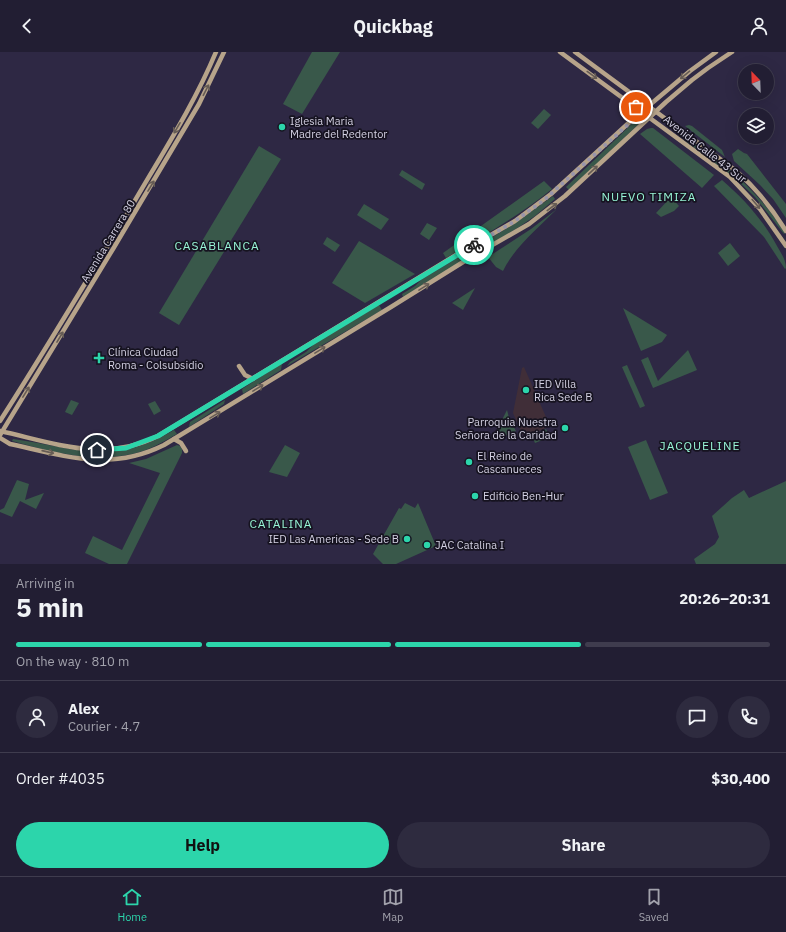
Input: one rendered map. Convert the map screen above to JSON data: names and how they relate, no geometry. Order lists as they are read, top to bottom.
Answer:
{
  "streets": {
    "main road": ["Avenida Calle 43 Sur", "Avenida Carrera 80"]
  },
  "districts": [
    "NUEVO TIMIZA",
    "CASABLANCA",
    "JACQUELINE",
    "CATALINA"
  ],
  "places": {
    "other": [
      "Iglesia Maria Madre del Redentor",
      "IED Villa Rica Sede B",
      "Parroquia Nuestra Señora de la Caridad",
      "El Reino de Cascanueces",
      "Edificio Ben-Hur",
      "IED Las Americas - Sede B",
      "JAC Catalina I"
    ],
    "health": ["Clínica Ciudad Roma - Colsubsidio"]
  },
  "north": "top left",
  "page": {
    "header": "Quickbag",
    "heading": ["5 min", "Arriving in", "20:26–20:31"],
    "panel": [
      "Alex",
      "Courier · 4.7",
      "Order #4035",
      "$30,400"
    ],
    "bar": "On the way · 810 m",
    "buttons": ["Help", "Share"],
    "tabs": ["Home", "Map", "Saved"]
  }
}
